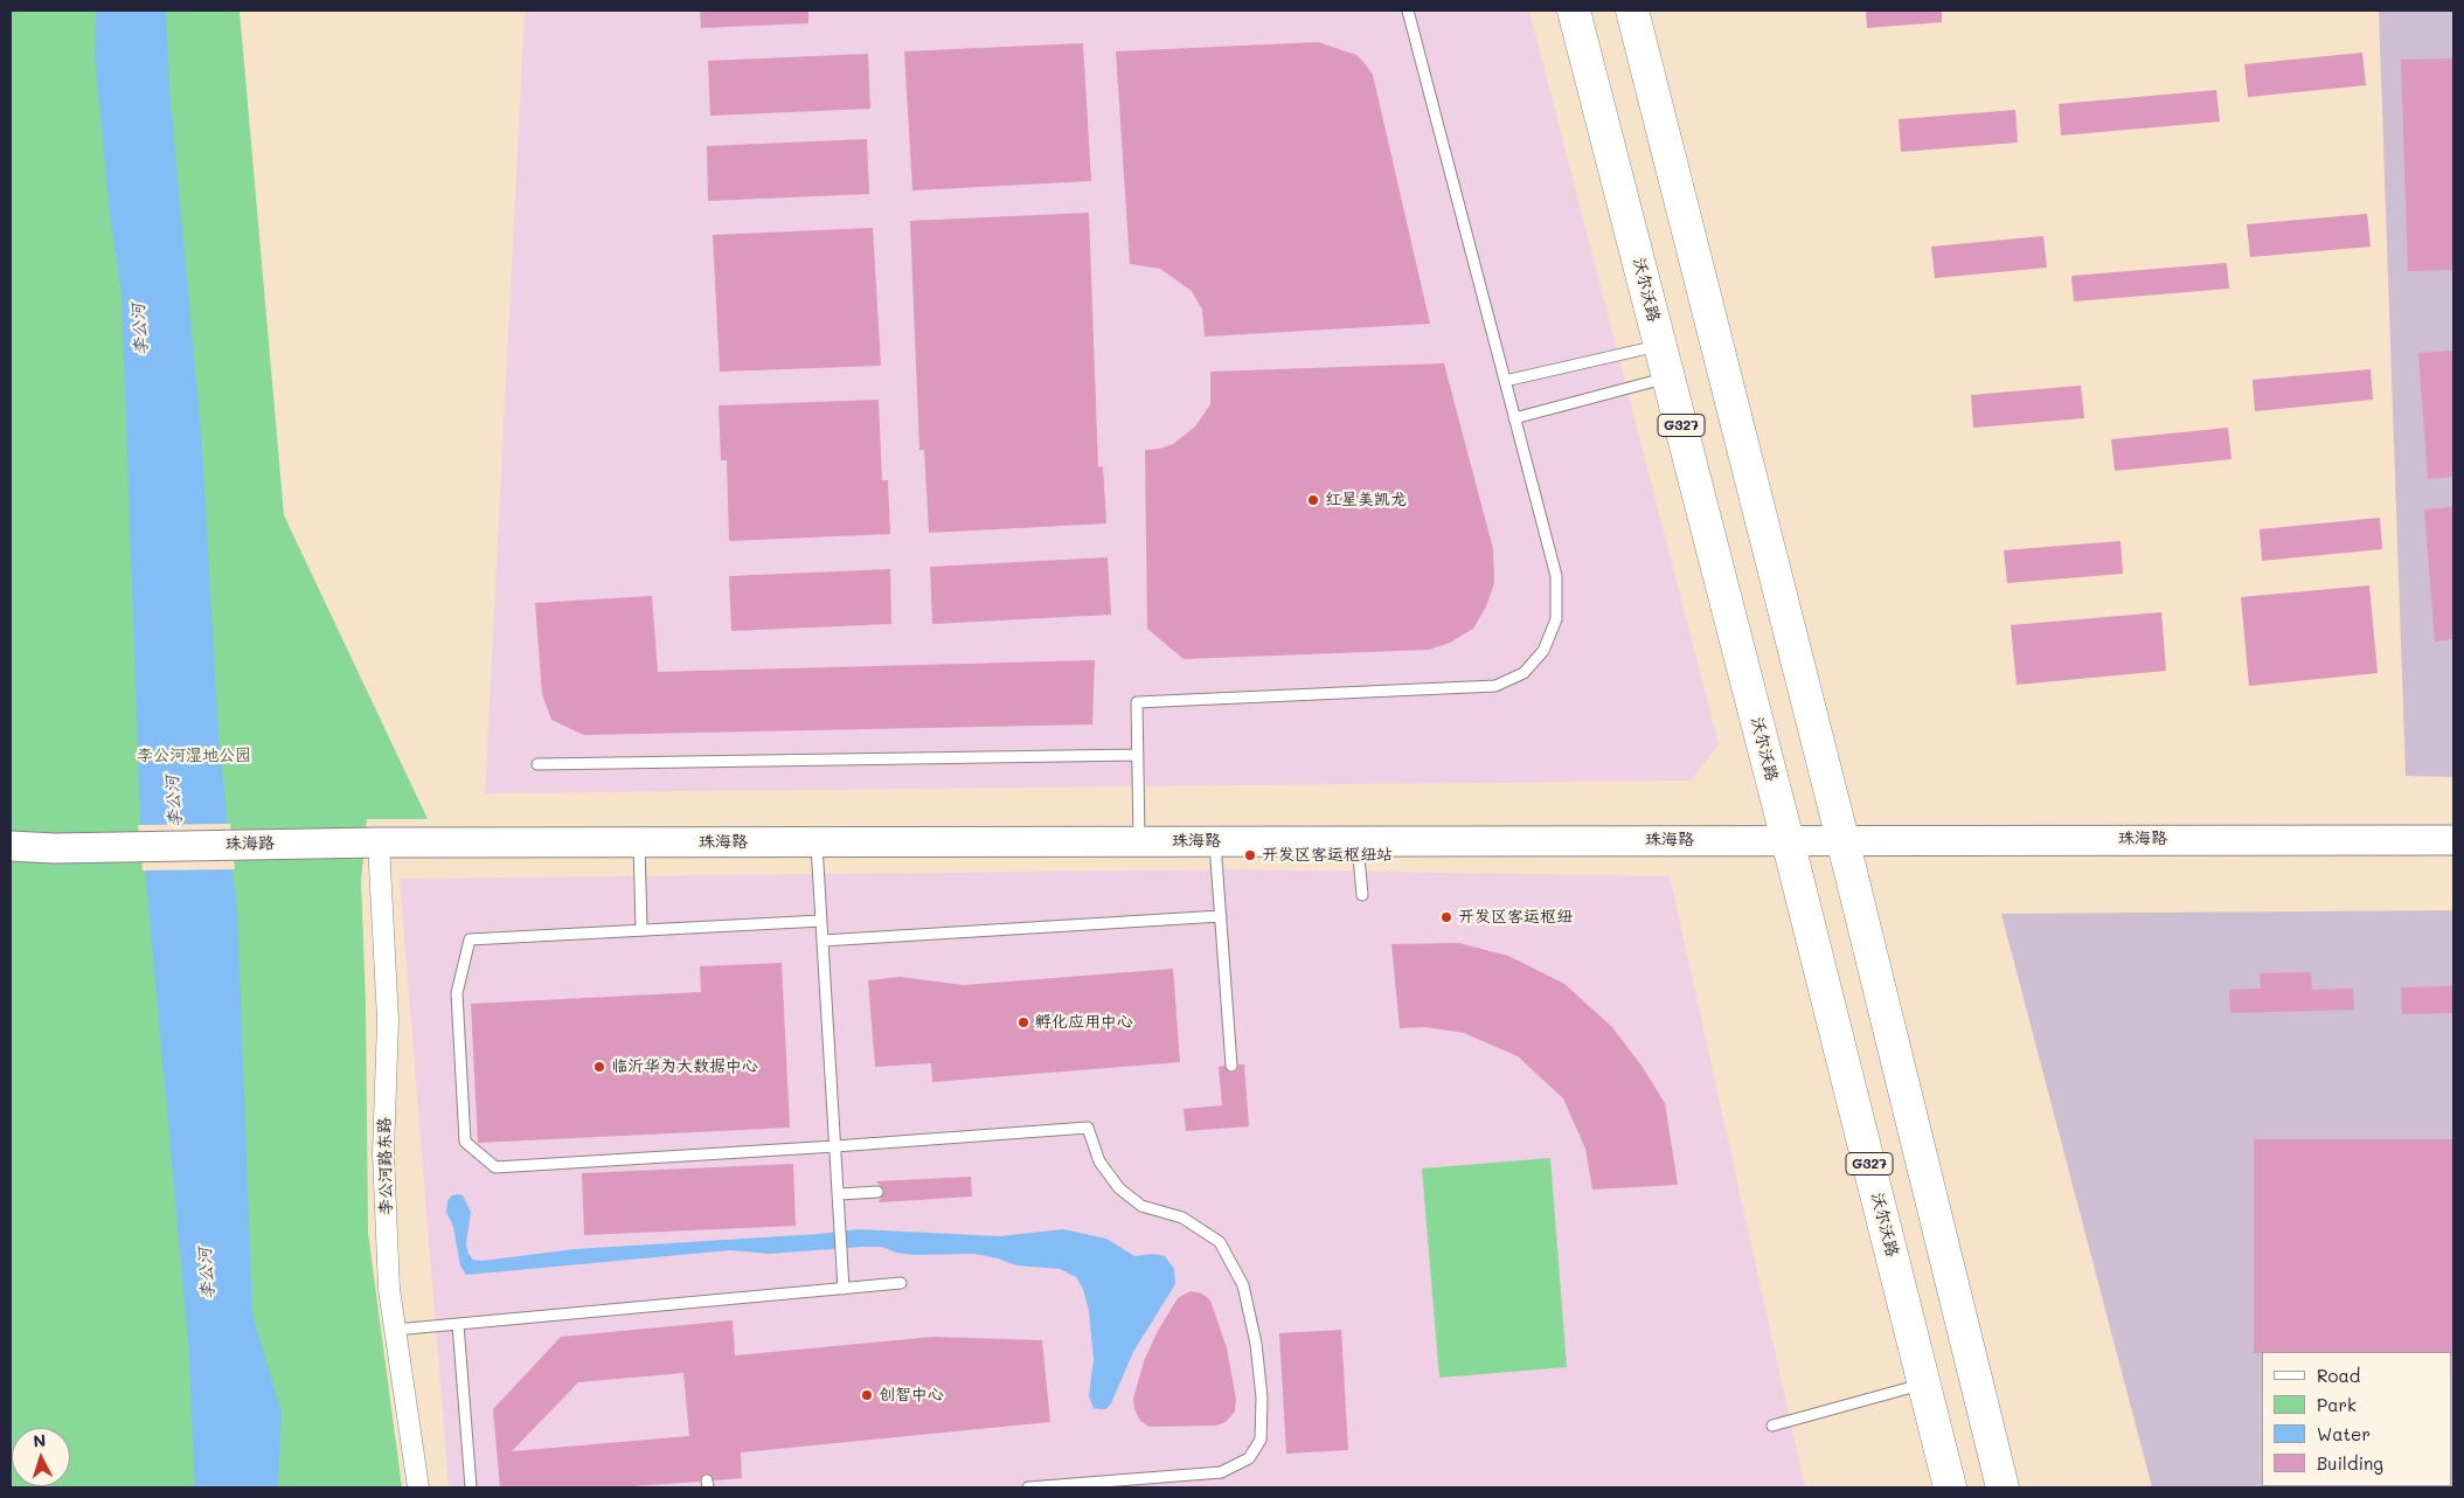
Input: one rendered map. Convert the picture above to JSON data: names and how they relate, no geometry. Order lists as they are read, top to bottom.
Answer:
{
  "streets": {
    "highway": ["沃尔沃路", "G327"],
    "main road": ["珠海路"],
    "street": ["李公河路东路"]
  },
  "crossings": [
    ["沃尔沃路", "珠海路"],
    ["珠海路", "李公河路东路"]
  ],
  "water": ["李公河"],
  "parks": ["李公河湿地公园"],
  "places": [
    "红星美凯龙",
    "开发区客运枢纽站",
    "开发区客运枢纽",
    "孵化应用中心",
    "临沂华为大数据中心",
    "创智中心"
  ],
  "legend": [
    "Road",
    "Park",
    "Water",
    "Building"
  ],
  "north": "top"
}
